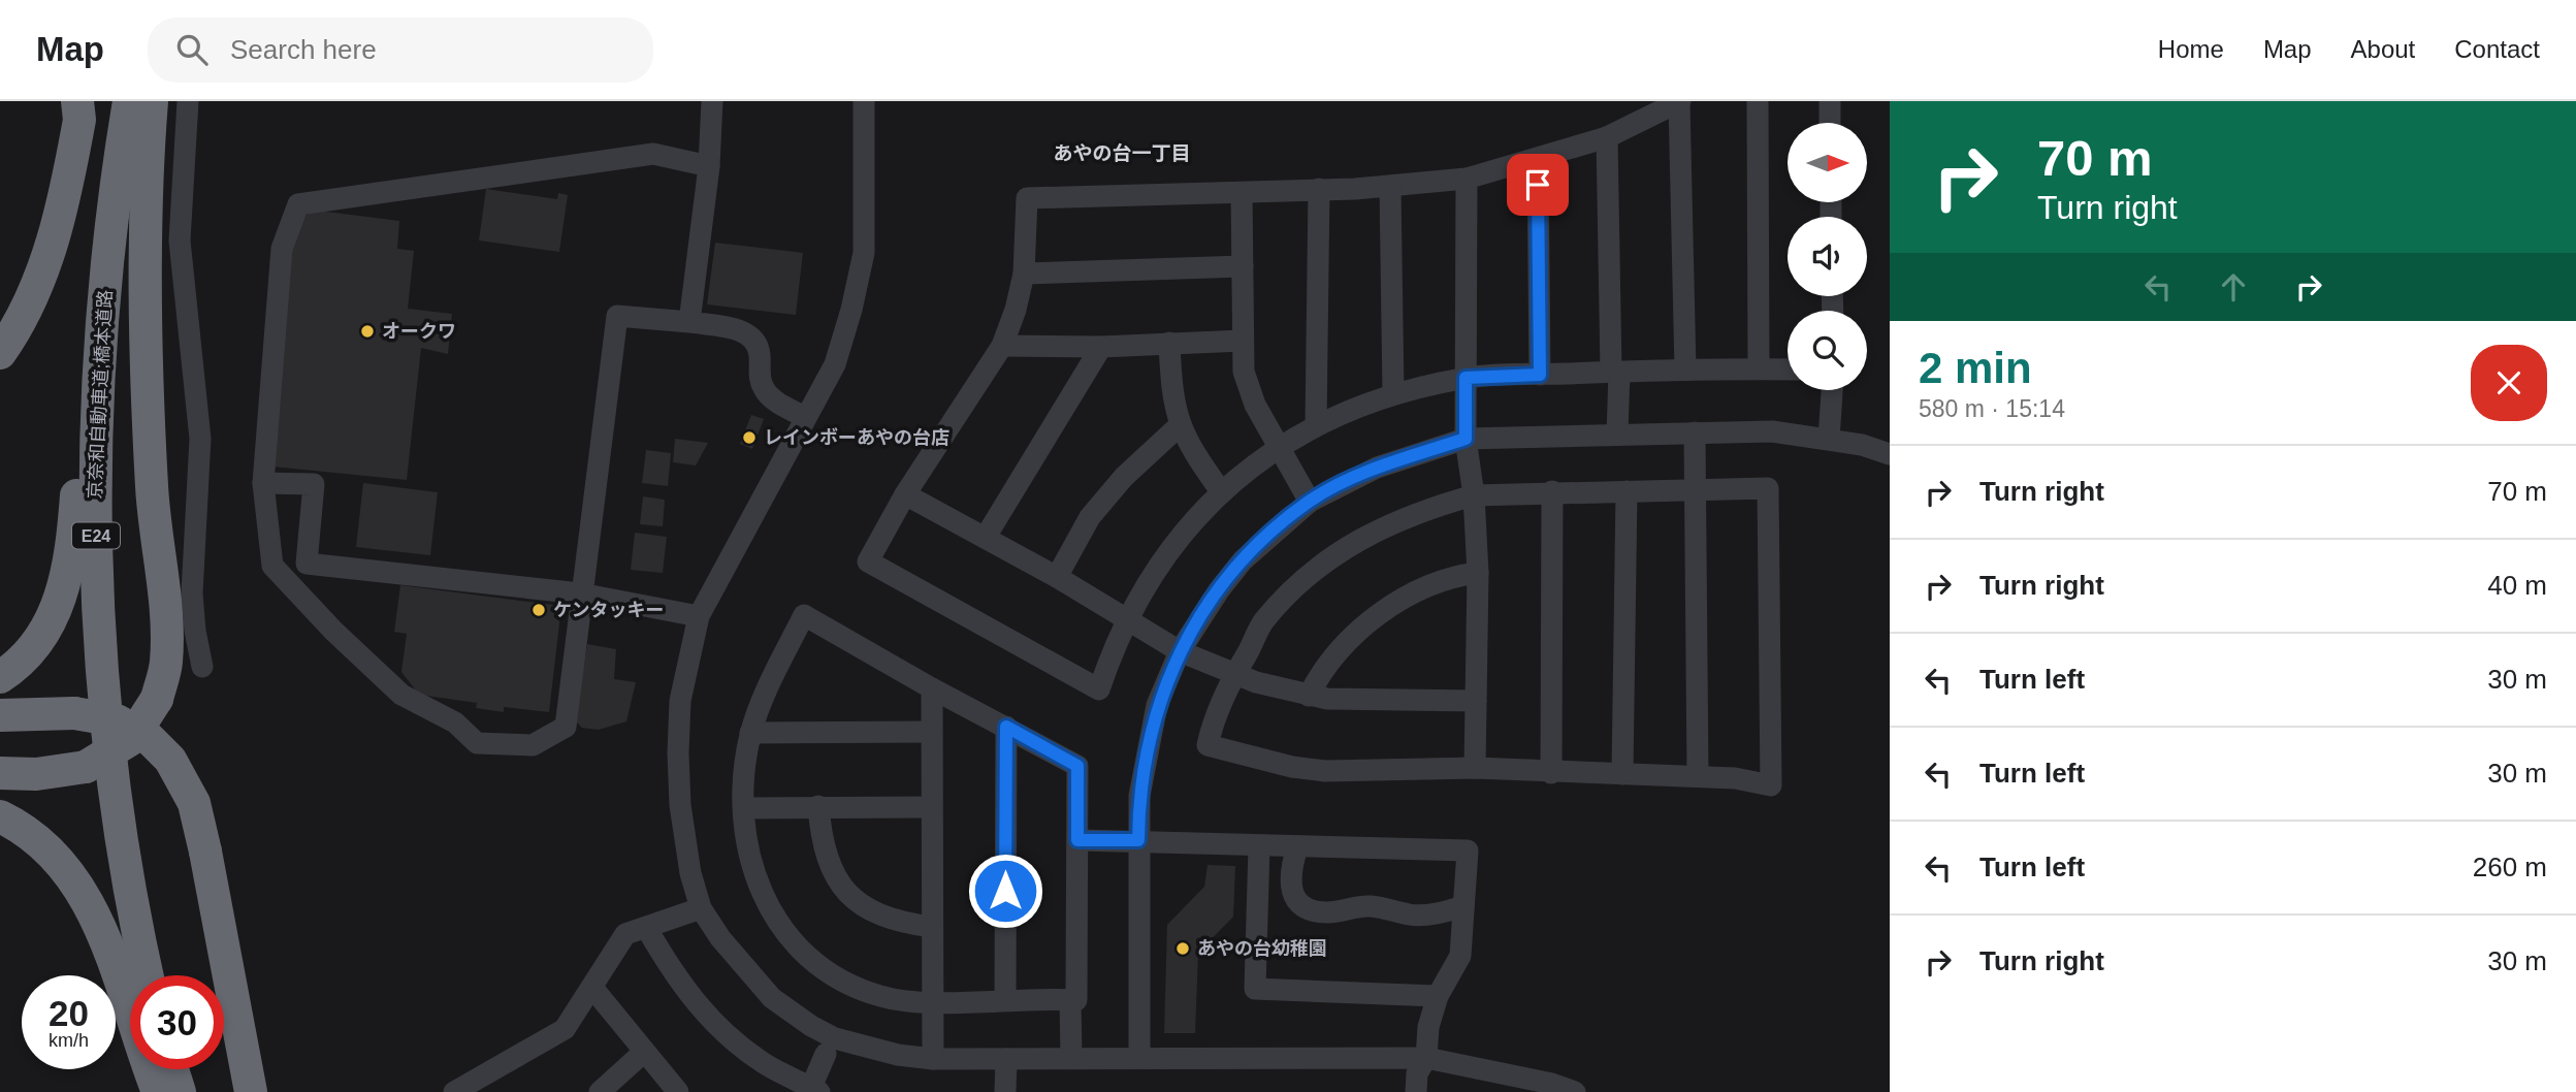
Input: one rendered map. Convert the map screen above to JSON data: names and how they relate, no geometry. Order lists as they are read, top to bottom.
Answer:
{
  "streets": {
    "highway": ["京奈和自動車道;橋本道路", "E24"]
  },
  "districts": ["あやの台一丁目"],
  "places": [
    "オークワ",
    "レインボーあやの台店",
    "ケンタッキー",
    "あやの台幼稚園"
  ],
  "north": "right",
  "page": {
    "header": "Map",
    "search": "Search here",
    "nav": [
      "Home",
      "Map",
      "About",
      "Contact"
    ],
    "turn": ["70 m", "Turn right"],
    "heading": ["2 min", "580 m · 15:14"],
    "list": [
      {
        "name": "Turn right",
        "value": "70 m"
      },
      {
        "name": "Turn right",
        "value": "40 m"
      },
      {
        "name": "Turn left",
        "value": "30 m"
      },
      {
        "name": "Turn left",
        "value": "30 m"
      },
      {
        "name": "Turn left",
        "value": "260 m"
      },
      {
        "name": "Turn right",
        "value": "30 m"
      }
    ],
    "speed": "20 km/h",
    "limit": "30"
  }
}
